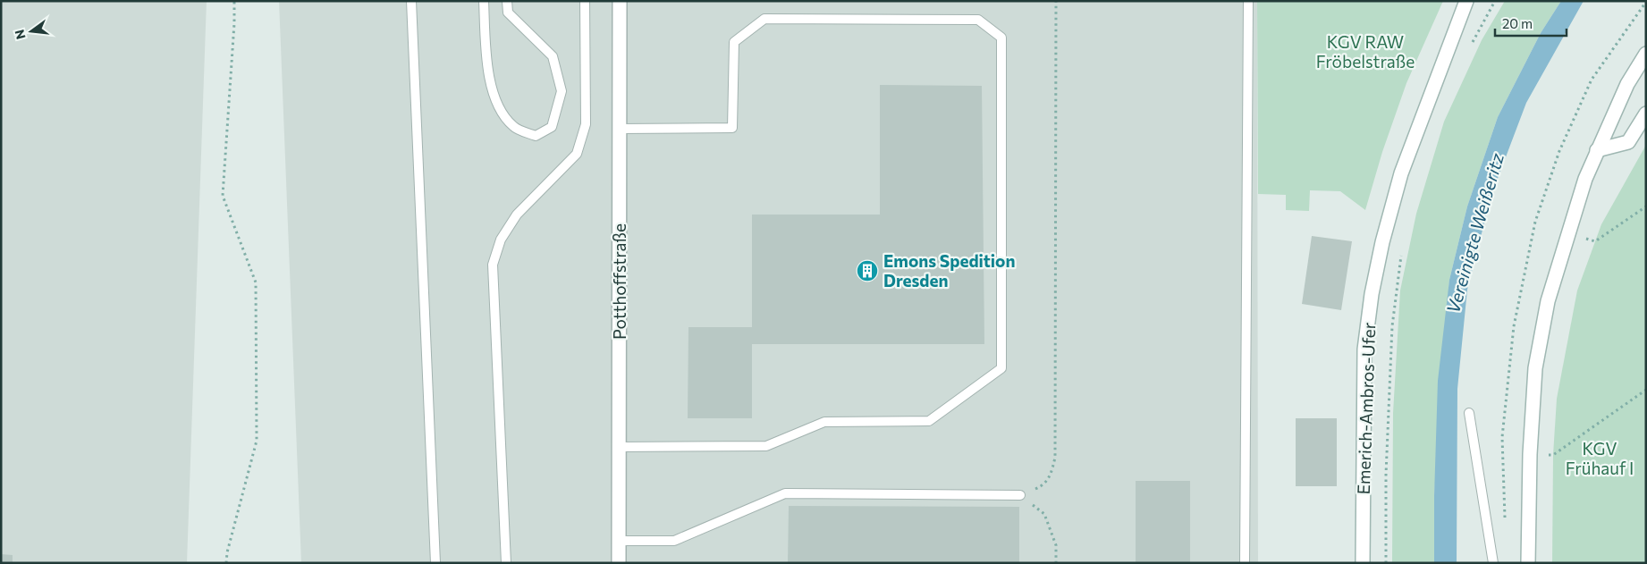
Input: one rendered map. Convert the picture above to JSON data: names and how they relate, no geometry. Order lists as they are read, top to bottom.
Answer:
{
  "streets": {
    "main road": ["Potthoffstraße", "Emerich-Ambros-Ufer"]
  },
  "water": ["Vereinigte Weißeritz"],
  "parks": ["KGV RAW Fröbelstraße", "KGV Frühauf I"],
  "places": {
    "building": ["Emons Spedition Dresden"]
  },
  "scale_bar": "20 m",
  "north": "left"
}
